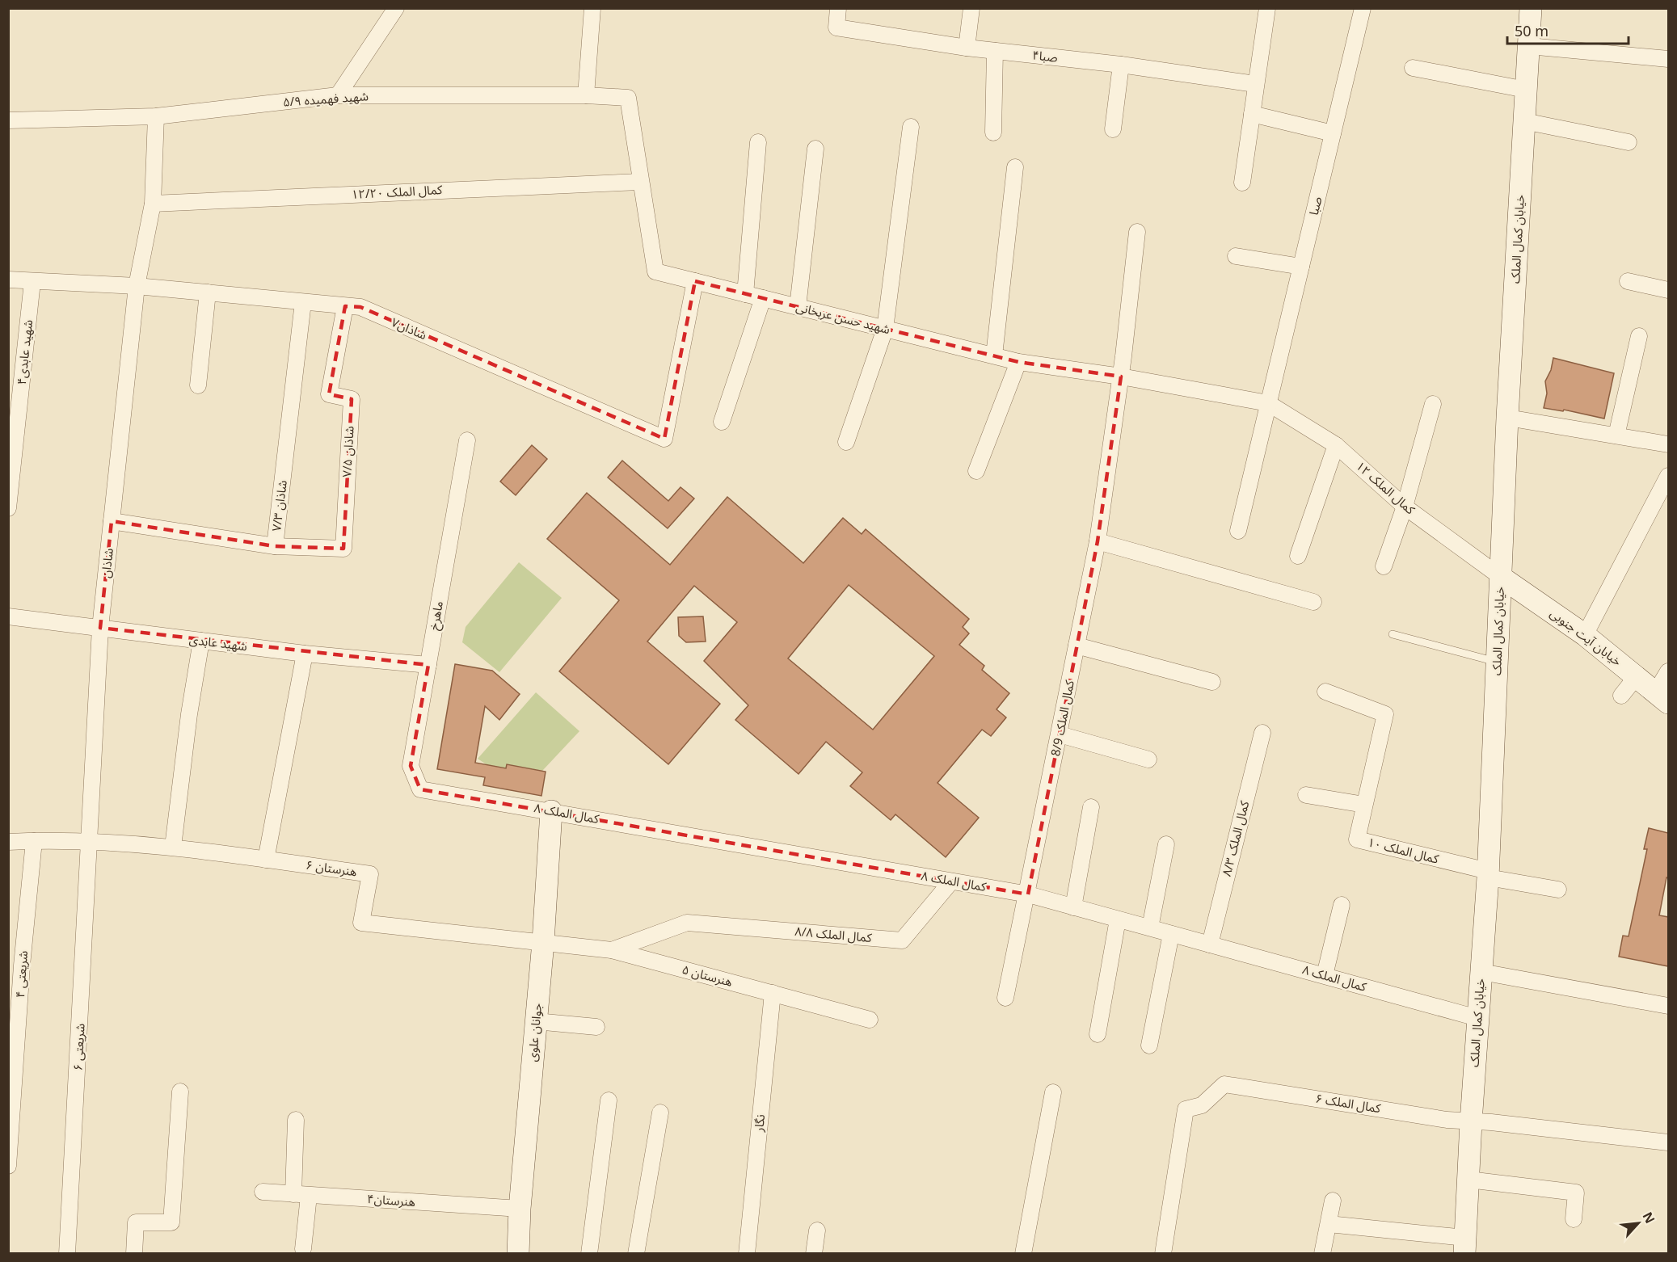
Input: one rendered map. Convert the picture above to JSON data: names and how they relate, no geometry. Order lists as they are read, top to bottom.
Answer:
{
  "streets": {
    "main road": ["خیابان کمال الملک", "خیابان آیت جنوبی", "جوانان علوی"],
    "street": [
      "صبا۴",
      "شهید فهمیده ۵/۹",
      "کمال الملک ۱۲/۲۰",
      "صبا",
      "شهید حسن عربخانی",
      "شاذان۷",
      "شهید عابدی۴",
      "شاذان ۷/۵",
      "کمال الملک ۱۲",
      "شاذان ۷/۳",
      "شاذان",
      "ماهرخ",
      "شهید عابدی",
      "کمال الملک 8/9",
      "کمال الملک ۸",
      "کمال الملک ۸/۳",
      "کمال الملک ۱۰",
      "هنرستان ۶",
      "کمال الملک ۸/۸",
      "شریعتی ۴",
      "هنرستان ۵",
      "شریعتی ۶",
      "کمال الملک ۶",
      "نگار",
      "هنرستان۴"
    ]
  },
  "crossings": [
    ["شهید فهمیده ۵/۹", "کمال الملک ۱۲/۲۰"],
    ["شهید فهمیده ۵/۹", "شهید حسن عربخانی"],
    ["شهید فهمیده ۵/۹", "شاذان"],
    ["کمال الملک ۱۲/۲۰", "شهید حسن عربخانی"],
    ["کمال الملک ۱۲/۲۰", "شاذان"],
    ["صبا", "شهید حسن عربخانی"],
    ["صبا", "کمال الملک ۱۲"],
    ["خیابان کمال الملک", "کمال الملک ۱۲"],
    ["خیابان کمال الملک", "خیابان آیت جنوبی"],
    ["خیابان کمال الملک", "کمال الملک ۸"],
    ["خیابان کمال الملک", "کمال الملک ۱۰"],
    ["خیابان کمال الملک", "کمال الملک ۶"],
    ["شهید حسن عربخانی", "شاذان۷"],
    ["شهید حسن عربخانی", "کمال الملک ۱۲"],
    ["شهید حسن عربخانی", "کمال الملک 8/9"],
    ["شاذان۷", "شهید عابدی۴"],
    ["شاذان۷", "شاذان ۷/۵"],
    ["شاذان۷", "شاذان ۷/۳"],
    ["شاذان۷", "شاذان"],
    ["شاذان ۷/۵", "شاذان ۷/۳"],
    ["کمال الملک ۱۲", "خیابان آیت جنوبی"],
    ["شاذان ۷/۳", "شاذان"],
    ["شاذان", "شهید عابدی"],
    ["شاذان", "هنرستان ۶"],
    ["شاذان", "شریعتی ۶"],
    ["ماهرخ", "شهید عابدی"],
    ["ماهرخ", "کمال الملک ۸"],
    ["کمال الملک 8/9", "کمال الملک ۸"],
    ["کمال الملک ۸", "کمال الملک ۸/۳"],
    ["کمال الملک ۸", "کمال الملک ۸/۸"],
    ["کمال الملک ۸", "جوانان علوی"],
    ["هنرستان ۶", "شریعتی ۴"],
    ["هنرستان ۶", "هنرستان ۵"],
    ["هنرستان ۶", "جوانان علوی"],
    ["هنرستان ۶", "شریعتی ۶"],
    ["کمال الملک ۸/۸", "هنرستان ۵"],
    ["هنرستان ۵", "جوانان علوی"],
    ["هنرستان ۵", "نگار"],
    ["جوانان علوی", "هنرستان۴"]
  ],
  "scale_bar": "50 m",
  "north": "top right"
}
